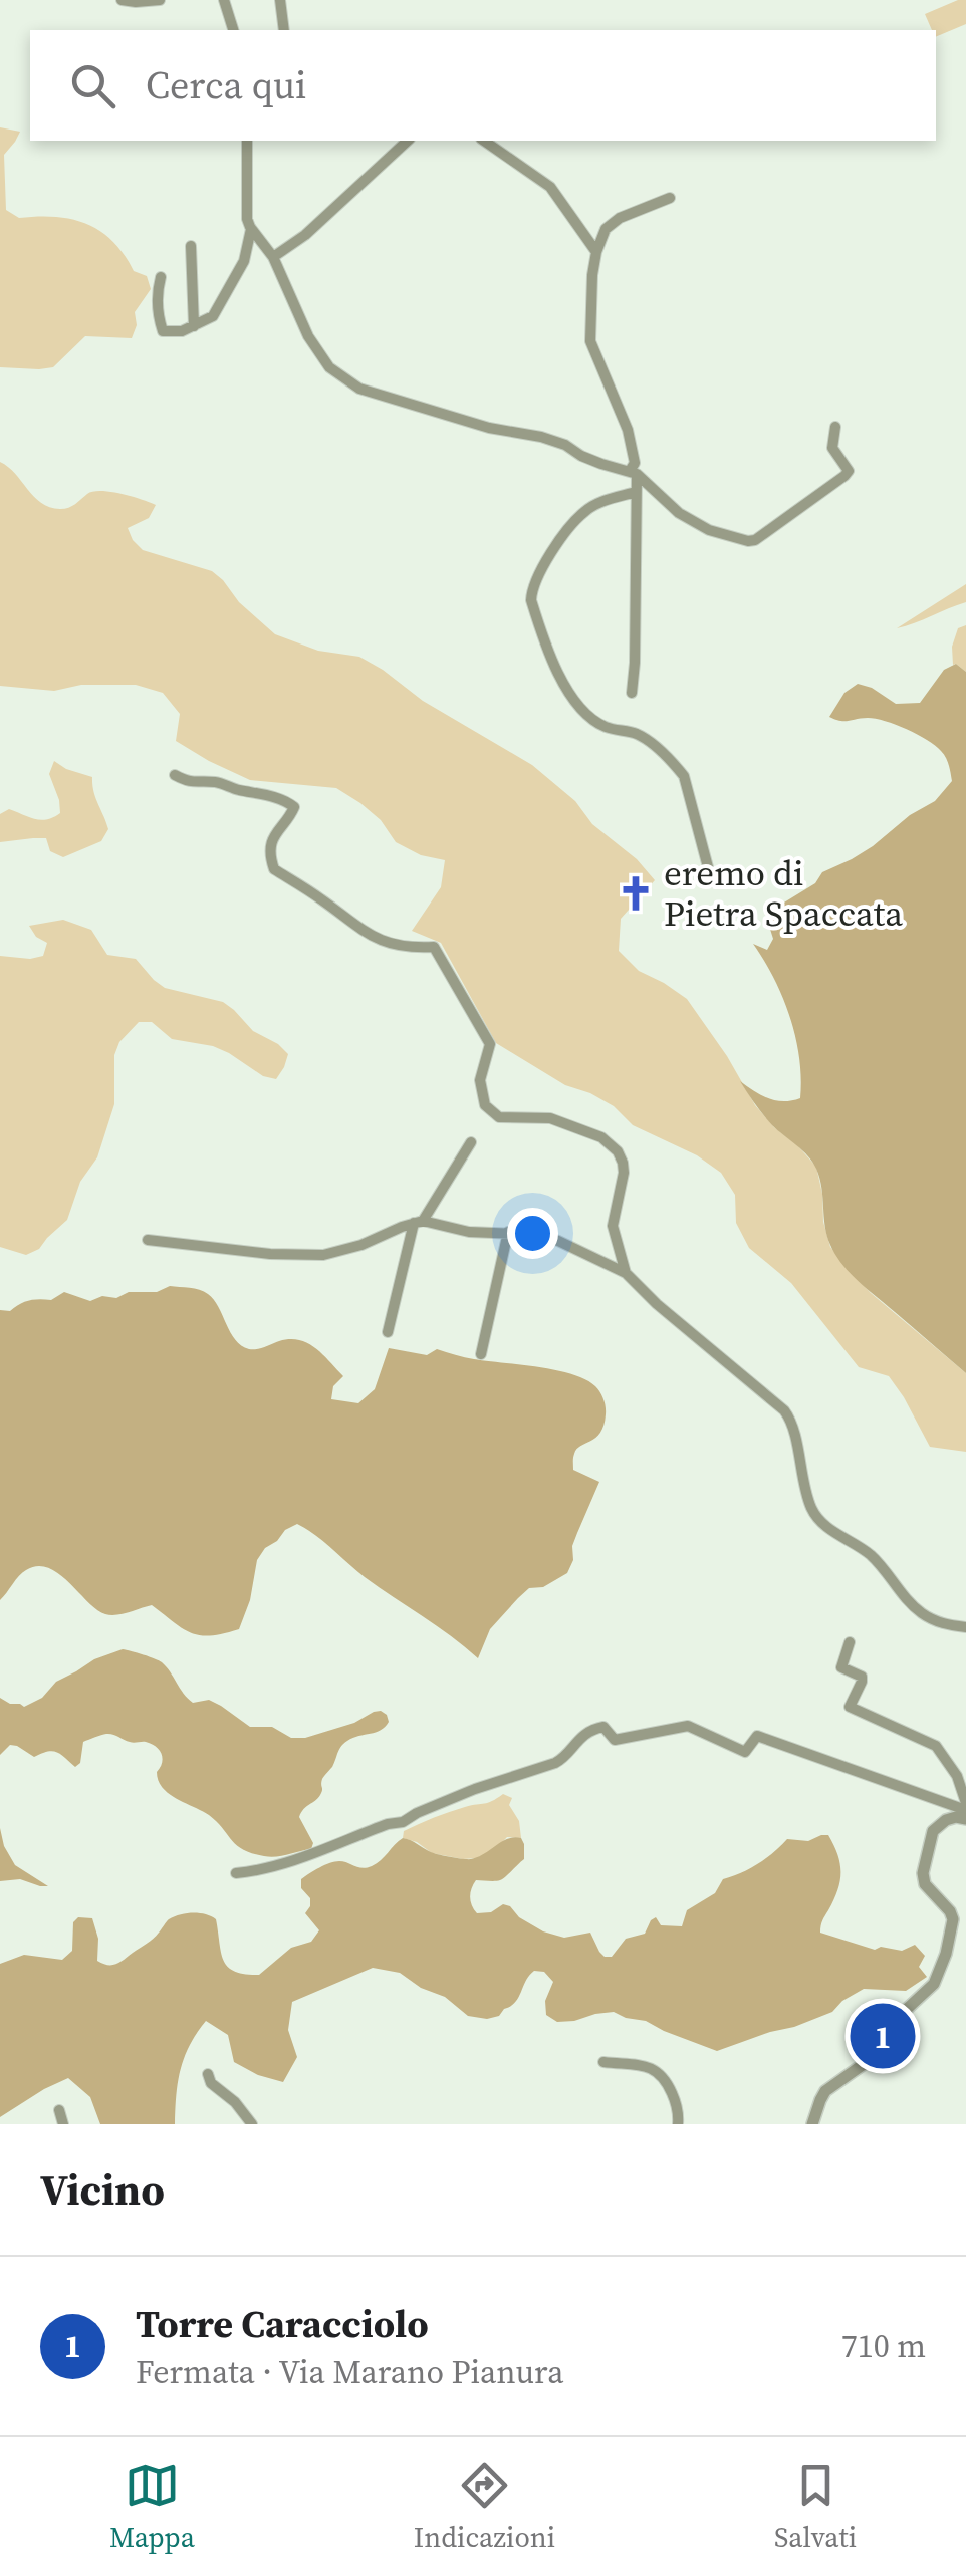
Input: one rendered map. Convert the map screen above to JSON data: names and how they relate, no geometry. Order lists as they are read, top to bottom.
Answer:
{
  "places": {
    "church": ["eremo di Pietra Spaccata"]
  },
  "page": {
    "search": "Cerca qui",
    "pins": "1",
    "heading": "Vicino",
    "list": [
      {
        "mark": "1",
        "name": "Torre Caracciolo",
        "note": "Fermata · Via Marano Pianura",
        "value": "710 m"
      }
    ],
    "nav": ["Mappa", "Indicazioni", "Salvati"]
  }
}
